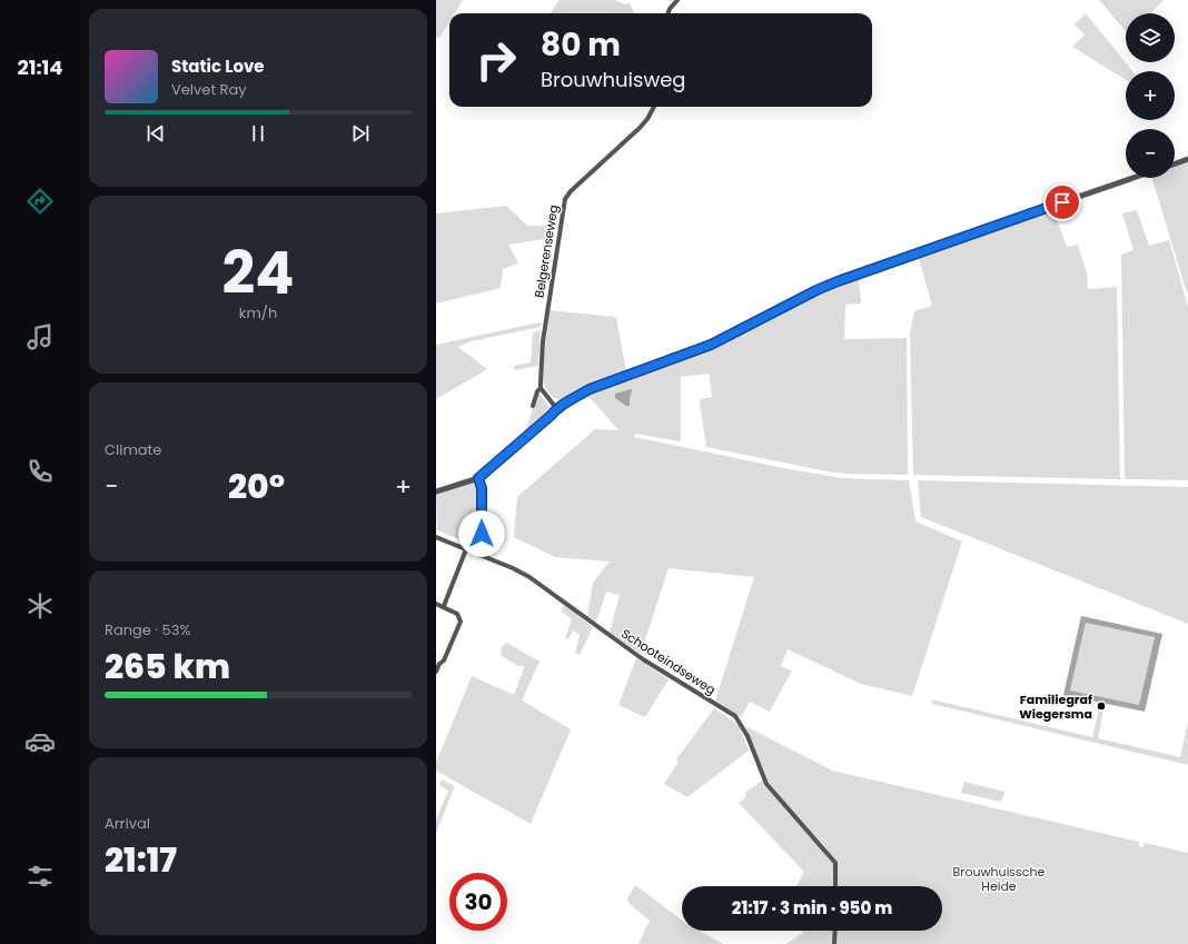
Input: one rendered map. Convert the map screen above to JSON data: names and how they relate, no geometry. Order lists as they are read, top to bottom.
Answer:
{
  "streets": {
    "street": ["Belgerenseweg", "Schooteindseweg"]
  },
  "parks": ["Brouwhuissche Heide"],
  "places": ["Familiegraf Wiegersma"],
  "page": {
    "tabs": "21:14",
    "map_buttons": ["+", "−"],
    "turn": ["80 m", "Brouwhuisweg"],
    "song": ["Static Love", "Velvet Ray"],
    "tile": [
      ["24", "km/h"],
      "Climate",
      ["Range · 53%", "265 km"],
      ["Arrival", "21:17"]
    ],
    "heat": ["−", "20°", "+"],
    "limit": "30",
    "trip": "21:17 · 3 min · 950 m"
  }
}
